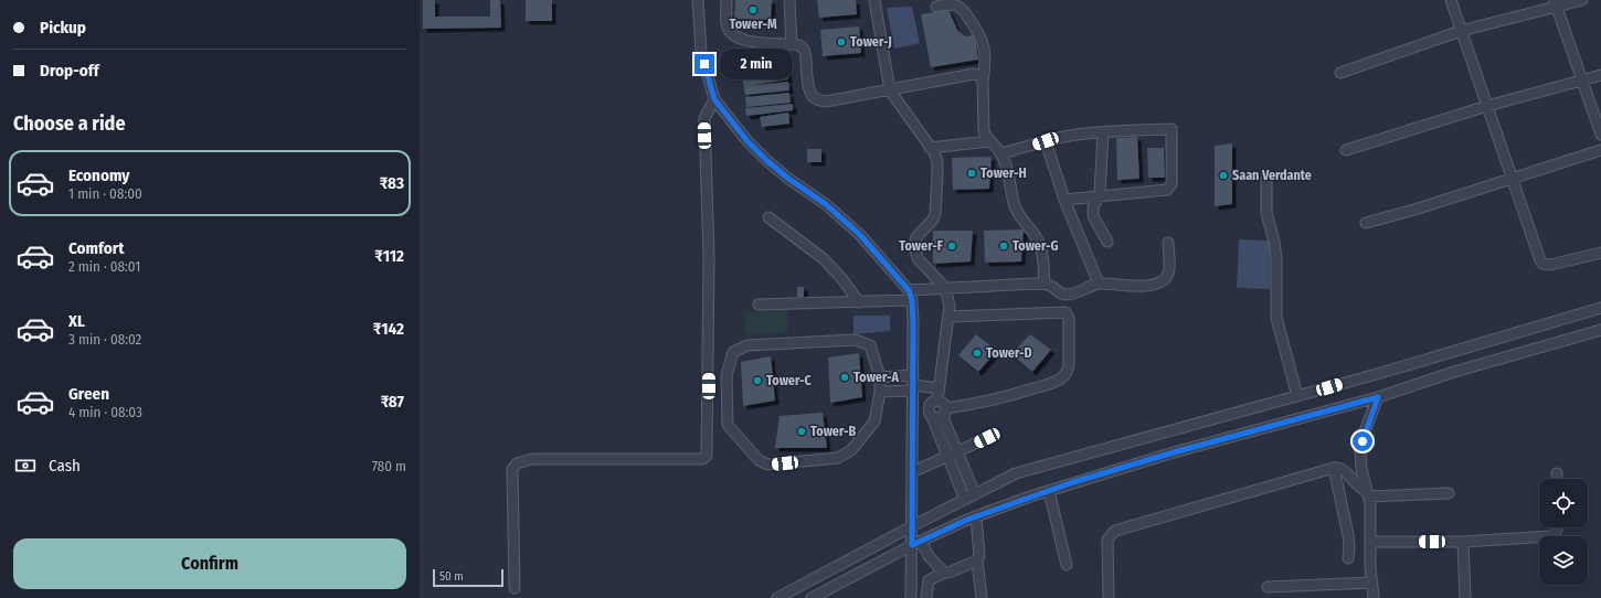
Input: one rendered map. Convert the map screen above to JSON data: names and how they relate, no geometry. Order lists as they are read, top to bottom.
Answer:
{
  "places": [
    "Tower-M",
    "Tower-J",
    "Tower-H",
    "Saan Verdante",
    "Tower-F",
    "Tower-G",
    "Tower-D",
    "Tower-A",
    "Tower-C",
    "Tower-B"
  ],
  "scale_bar": "50 m",
  "page": {
    "banner": ["Pickup", "Drop-off"],
    "bubble": "2 min",
    "heading": "Choose a ride",
    "list": [
      {
        "name": "Economy",
        "note": "1 min · 08:00",
        "value": "₹83"
      },
      {
        "name": "Comfort",
        "note": "2 min · 08:01",
        "value": "₹112"
      },
      {
        "name": "XL",
        "note": "3 min · 08:02",
        "value": "₹142"
      },
      {
        "name": "Green",
        "note": "4 min · 08:03",
        "value": "₹87"
      }
    ],
    "pay": ["Cash", "780 m"],
    "buttons": "Confirm",
    "scale": "50 m"
  }
}
